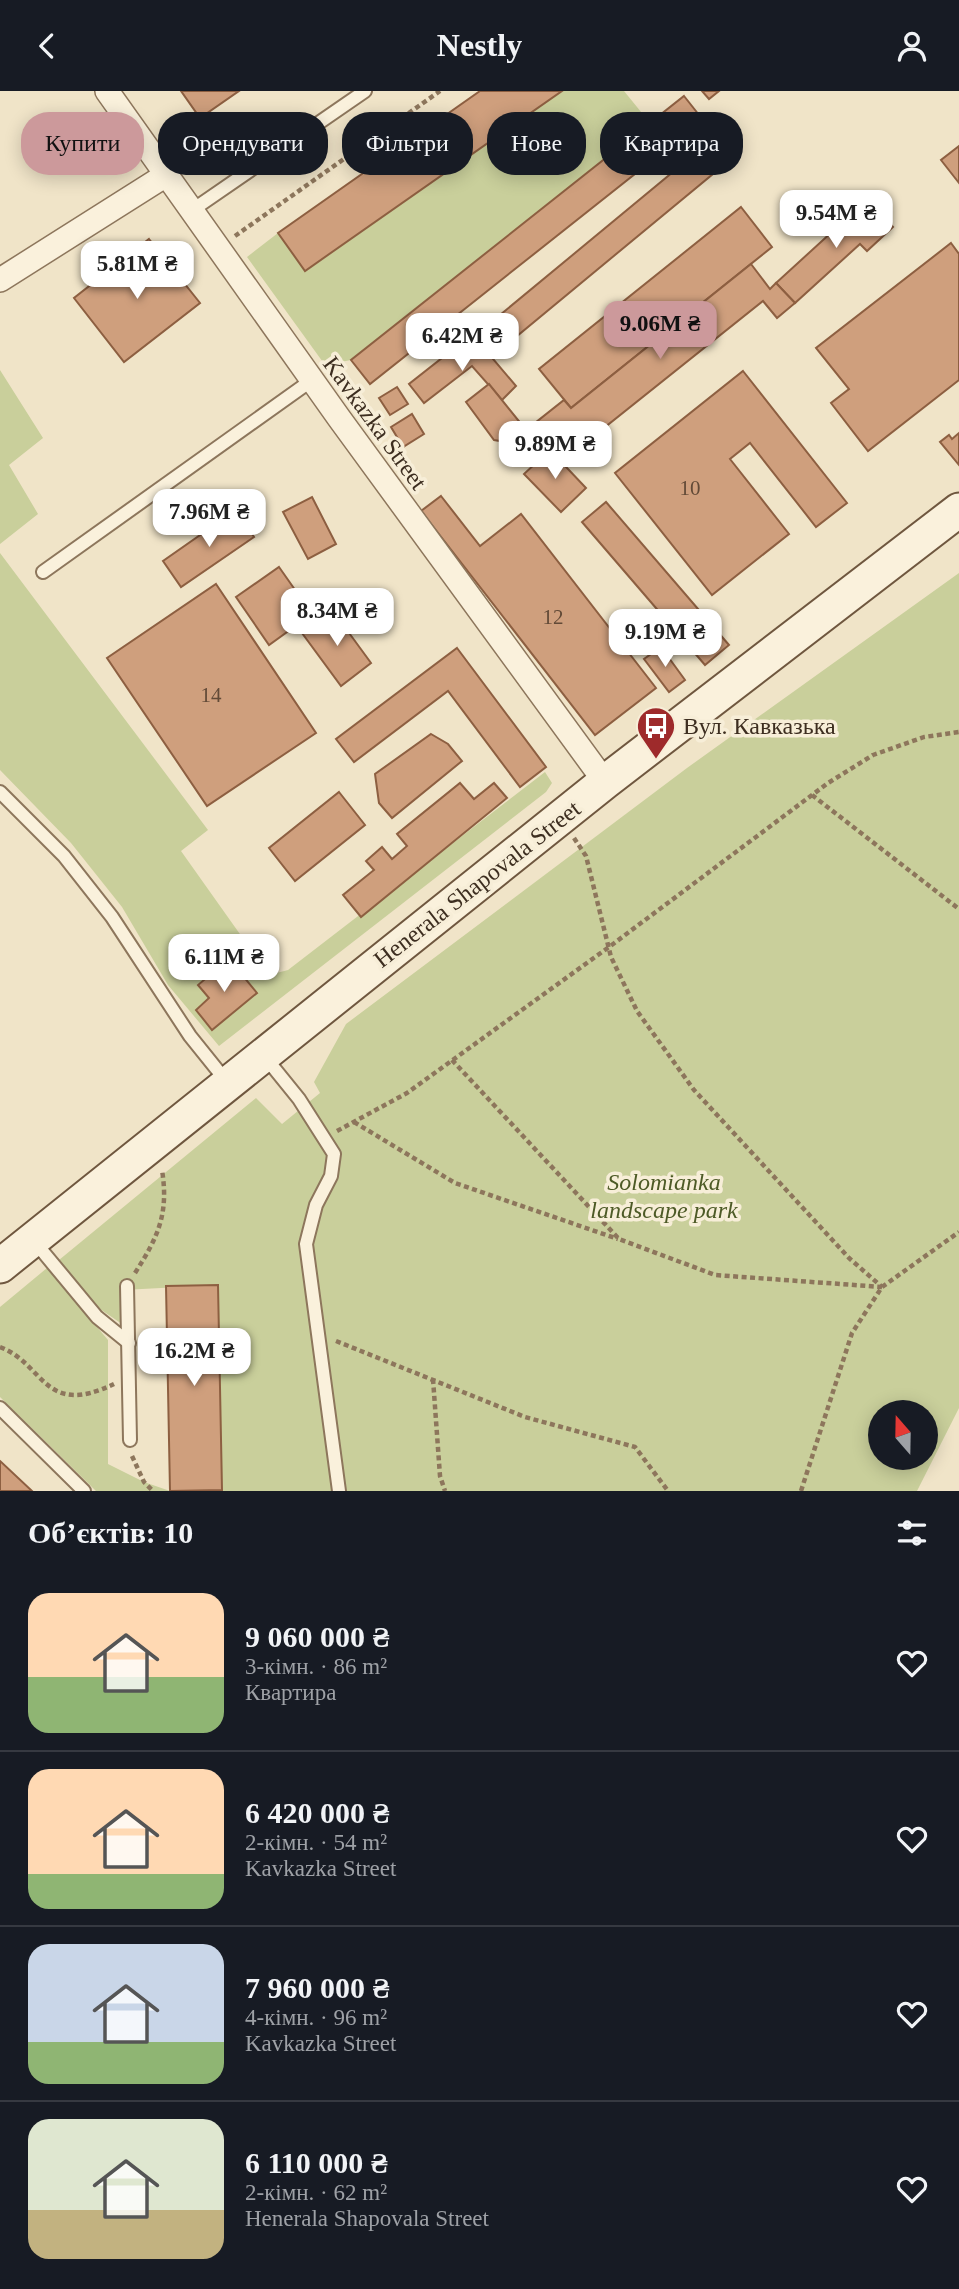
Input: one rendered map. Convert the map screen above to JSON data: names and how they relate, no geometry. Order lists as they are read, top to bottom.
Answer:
{
  "streets": {
    "street": ["Kavkazka Street", "Henerala Shapovala Street"]
  },
  "crossings": [
    ["Kavkazka Street", "Henerala Shapovala Street"]
  ],
  "parks": ["Solomianka landscape park"],
  "places": {
    "bus stop": ["Вул. Кавказька"]
  },
  "house_numbers": ["10", "12", "14"],
  "north": "top",
  "page": {
    "header": "Nestly",
    "chip": [
      "Купити",
      "Орендувати",
      "Фільтри",
      "Нове",
      "Квартира"
    ],
    "price": [
      "9.54M ₴",
      "5.81M ₴",
      "9.06M ₴",
      "6.42M ₴",
      "9.89M ₴",
      "7.96M ₴",
      "8.34M ₴",
      "9.19M ₴",
      "6.11M ₴",
      "16.2M ₴"
    ],
    "heading": "Об’єктів: 10",
    "list": [
      {
        "name": "9 060 000 ₴",
        "note": "3-кімн. · 86 m² · Квартира"
      },
      {
        "name": "6 420 000 ₴",
        "note": "2-кімн. · 54 m² · Kavkazka Street"
      },
      {
        "name": "7 960 000 ₴",
        "note": "4-кімн. · 96 m² · Kavkazka Street"
      },
      {
        "name": "6 110 000 ₴",
        "note": "2-кімн. · 62 m² · Henerala Shapovala Street"
      }
    ]
  }
}
